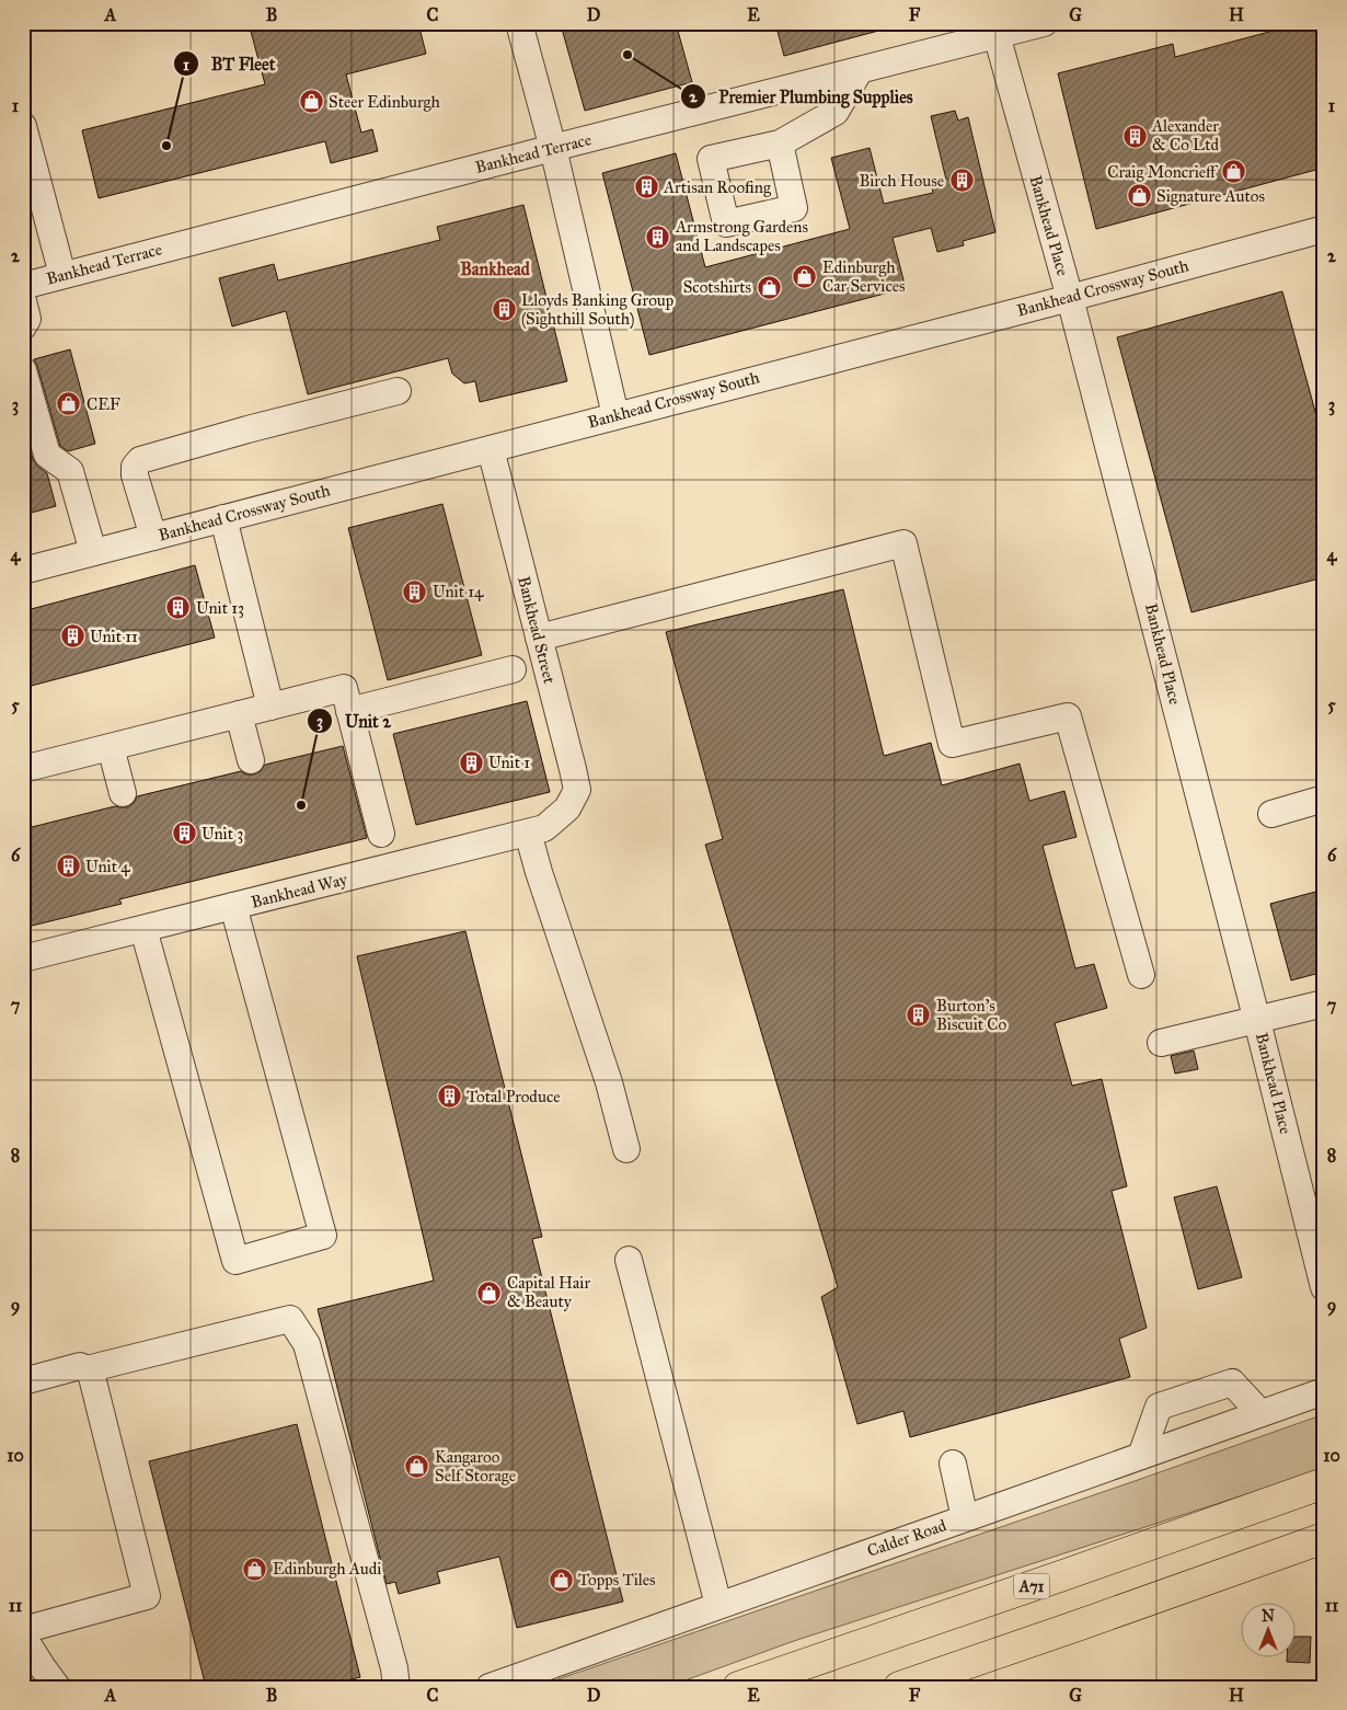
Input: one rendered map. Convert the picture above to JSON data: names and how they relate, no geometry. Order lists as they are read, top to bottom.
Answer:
{
  "streets": {
    "main road": ["A71"],
    "street": [
      "Bankhead Terrace",
      "Bankhead Place",
      "Bankhead Crossway South",
      "Bankhead Street",
      "Bankhead Way",
      "Calder Road"
    ]
  },
  "crossings": [
    ["Bankhead Terrace", "Bankhead Place"],
    ["Bankhead Place", "Bankhead Crossway South"],
    ["Bankhead Crossway South", "Bankhead Street"],
    ["Bankhead Street", "Bankhead Way"]
  ],
  "districts": ["Bankhead"],
  "places": {
    "other": ["Premier Plumbing Supplies", "BT Fleet", "Unit 2"],
    "shop": [
      "Steer Edinburgh",
      "Craig Moncrieff",
      "Signature Autos",
      "Edinburgh Car Services",
      "Scotshirts",
      "CEF",
      "Capital Hair & Beauty",
      "Kangaroo Self Storage",
      "Edinburgh Audi",
      "Topps Tiles"
    ],
    "building": [
      "Alexander & Co Ltd",
      "Birch House",
      "Artisan Roofing",
      "Armstrong Gardens and Landscapes",
      "Lloyds Banking Group (Sighthill South)",
      "Unit 14",
      "Unit 13",
      "Unit 11",
      "Unit 1",
      "Unit 3",
      "Unit 4",
      "Burton's Biscuit Co",
      "Total Produce"
    ]
  },
  "north": "top",
  "grid": {
    "columns": [
      "A",
      "B",
      "C",
      "D",
      "E",
      "F",
      "G",
      "H"
    ],
    "rows": [
      "1",
      "2",
      "3",
      "4",
      "5",
      "6",
      "7",
      "8",
      "9",
      "10",
      "11"
    ]
  }
}
